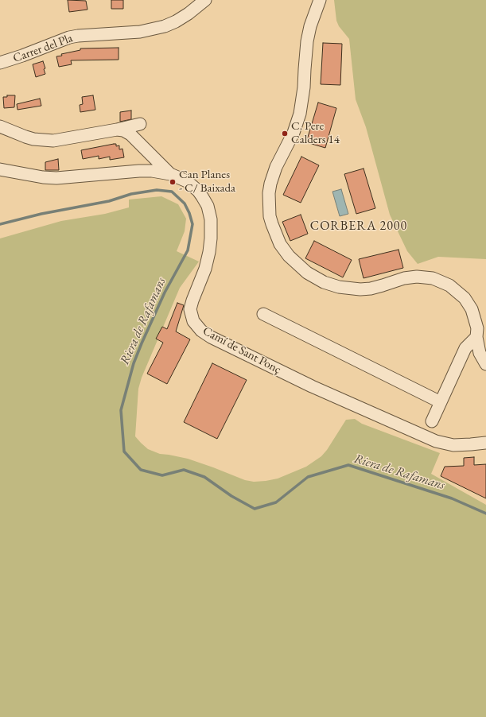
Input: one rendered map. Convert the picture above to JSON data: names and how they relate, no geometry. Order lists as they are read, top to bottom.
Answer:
{
  "streets": {
    "street": ["Carrer del Pla", "Camí de Sant Ponç"]
  },
  "districts": ["CORBERA 2000"],
  "water": ["Riera de Rafamans"],
  "places": ["C. Pere Calders 14", "Can Planes - C/ Baixada"]
}
